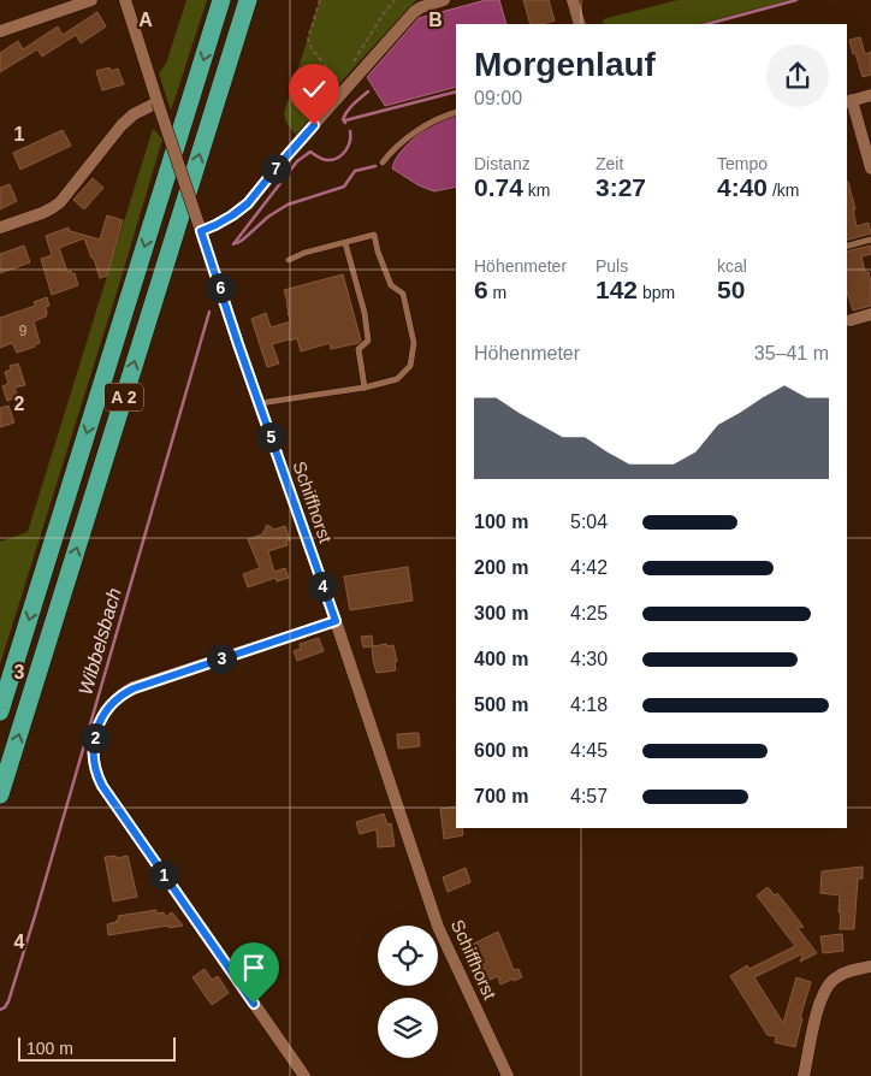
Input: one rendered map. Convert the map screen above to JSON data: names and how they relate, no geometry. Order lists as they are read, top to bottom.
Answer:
{
  "streets": {
    "highway": ["A 2"],
    "street": ["Schiffhorst"]
  },
  "water": ["Wibbelsbach"],
  "house_numbers": ["9"],
  "scale_bar": "100 m",
  "page": {
    "heading": ["Morgenlauf", "09:00"],
    "stats": [
      ["Distanz", "0.74 km"],
      ["Zeit", "3:27"],
      ["Tempo", "4:40 /km"],
      ["Höhenmeter", "6 m"],
      ["Puls", "142 bpm"],
      ["kcal", "50"]
    ],
    "pins": [
      "7",
      "6",
      "5",
      "4",
      "3",
      "2",
      "1"
    ],
    "chart": ["Höhenmeter", "35–41 m"],
    "list": [
      {
        "name": "100 m",
        "note": "5:04"
      },
      {
        "name": "200 m",
        "note": "4:42"
      },
      {
        "name": "300 m",
        "note": "4:25"
      },
      {
        "name": "400 m",
        "note": "4:30"
      },
      {
        "name": "500 m",
        "note": "4:18"
      },
      {
        "name": "600 m",
        "note": "4:45"
      },
      {
        "name": "700 m",
        "note": "4:57"
      }
    ],
    "scale": "100 m"
  },
  "grid": {
    "columns": ["A", "B"],
    "rows": [
      "1",
      "2",
      "3",
      "4"
    ]
  }
}
